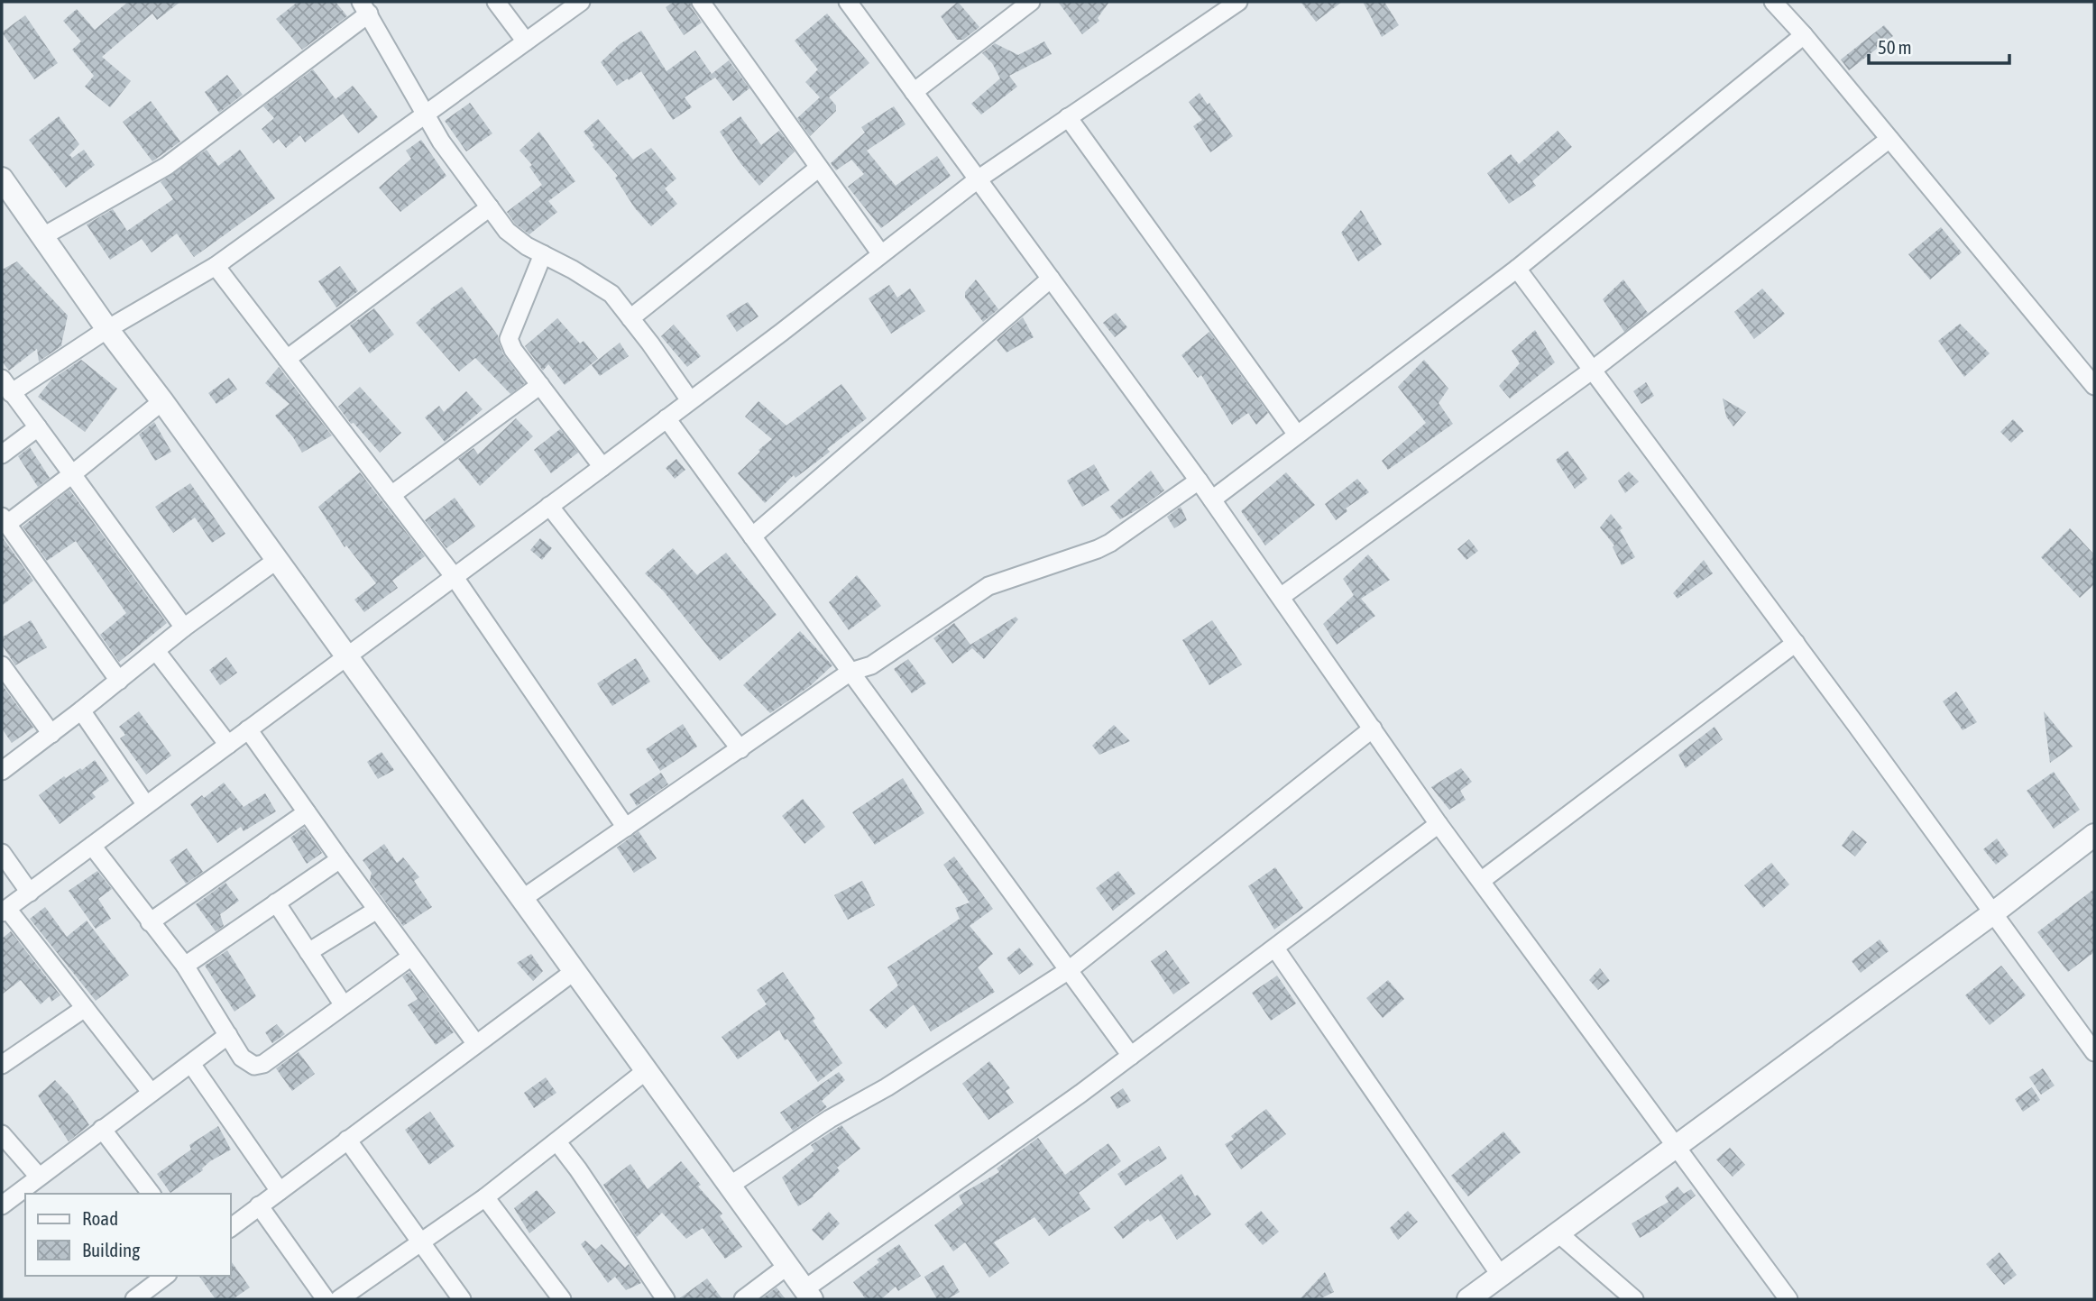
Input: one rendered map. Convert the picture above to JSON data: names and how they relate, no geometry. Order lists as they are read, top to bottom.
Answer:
{
  "legend": ["Road", "Building"],
  "scale_bar": "50 m"
}
